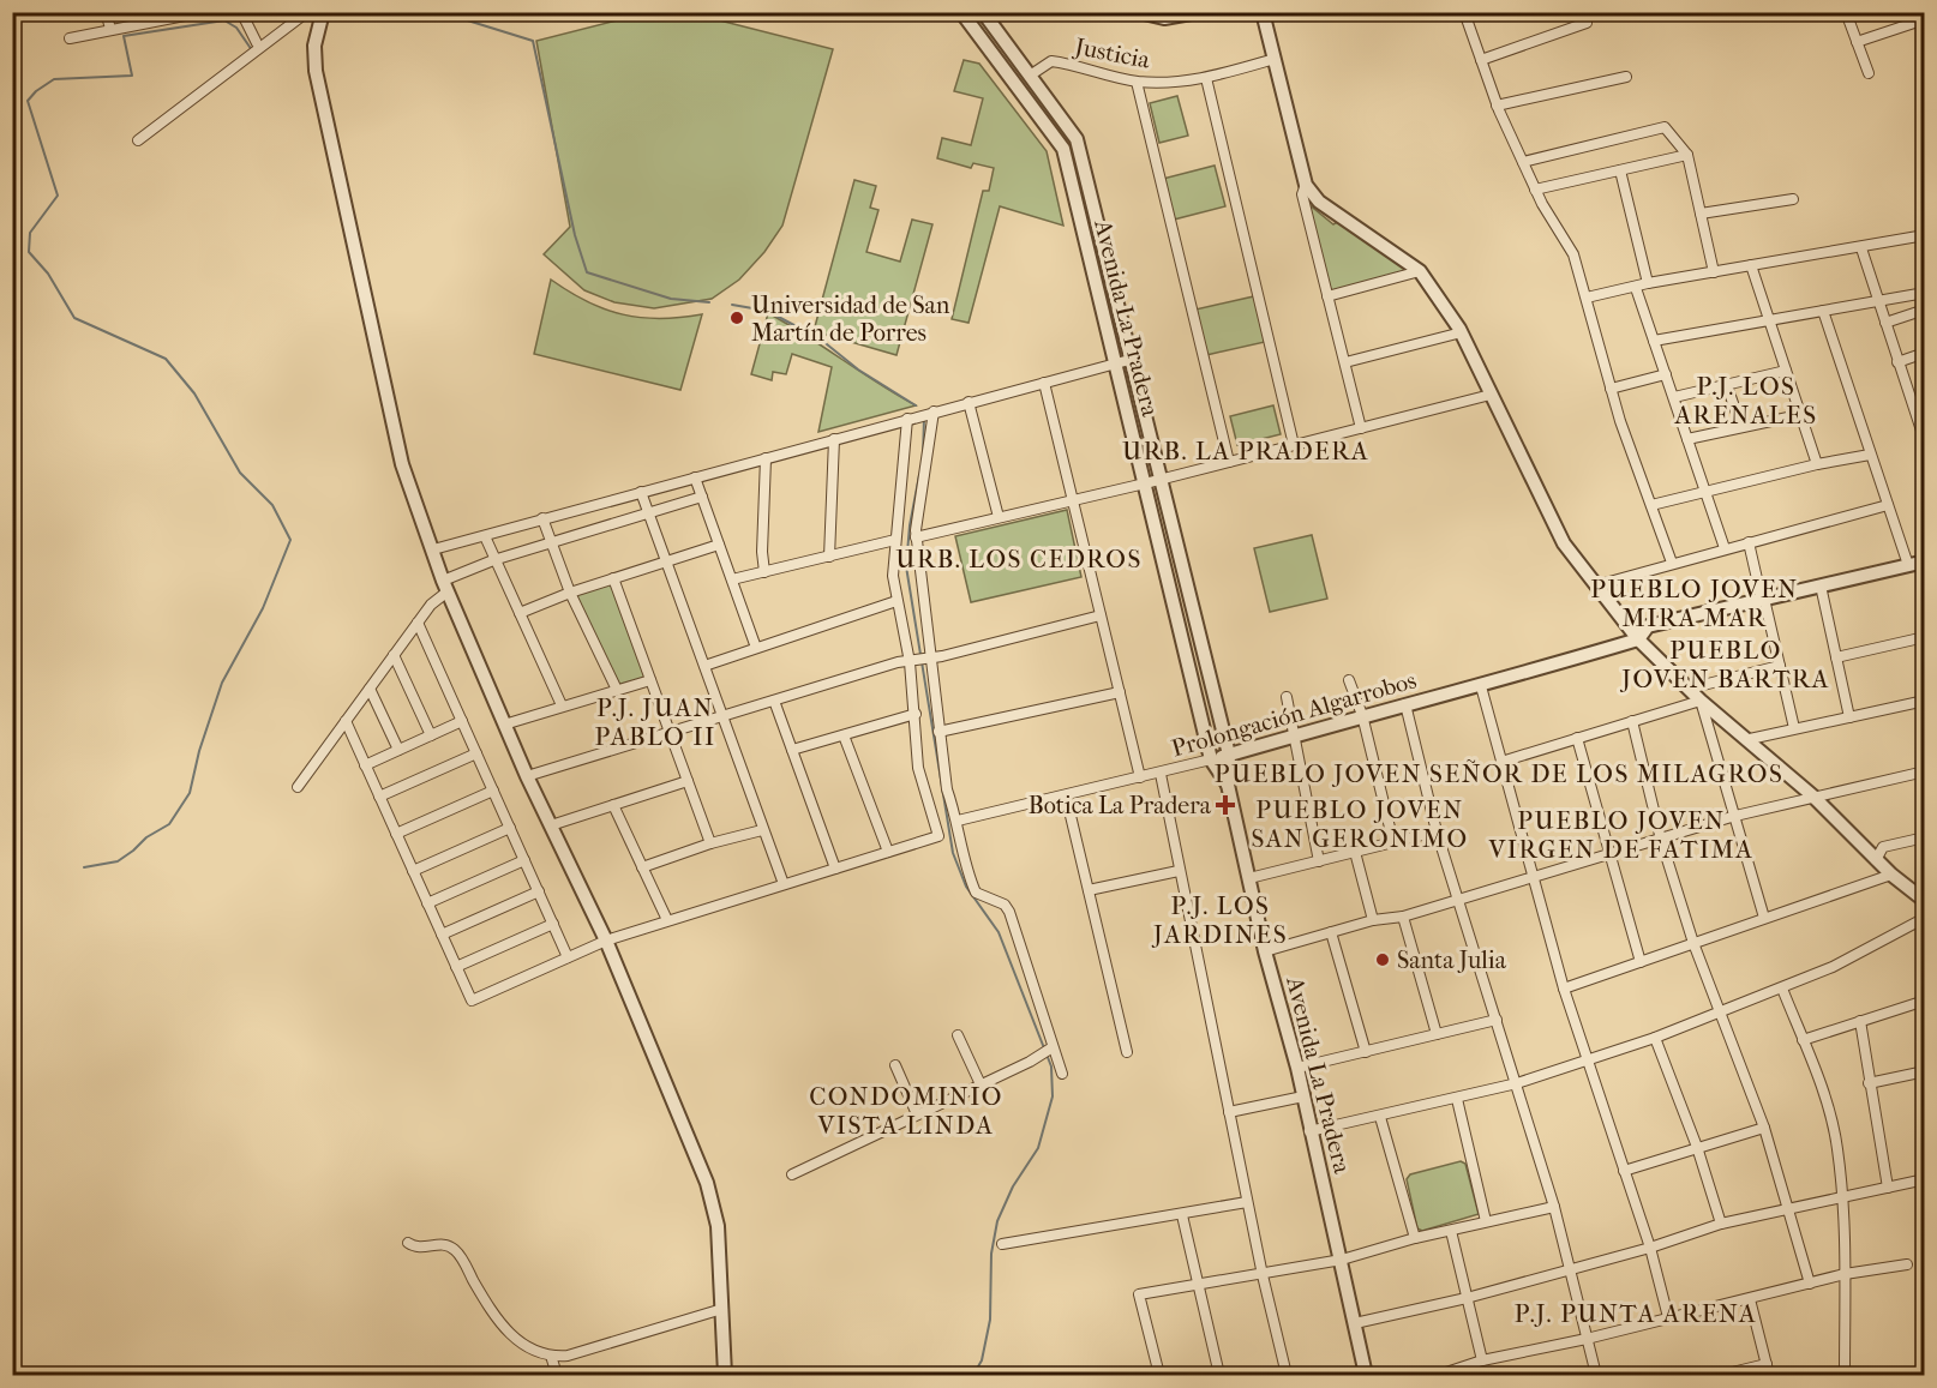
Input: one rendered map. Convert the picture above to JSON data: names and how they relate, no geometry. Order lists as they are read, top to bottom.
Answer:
{
  "streets": {
    "street": ["Justicia", "Avenida La Pradera", "Prolongación Algarrobos"]
  },
  "crossings": [
    ["Justicia", "Avenida La Pradera"],
    ["Avenida La Pradera", "Prolongación Algarrobos"]
  ],
  "districts": [
    "P.J. LOS ARENALES",
    "URB. LA PRADERA",
    "URB. LOS CEDROS",
    "PUEBLO JOVEN MIRA MAR",
    "PUEBLO JOVEN BARTRA",
    "P.J. JUAN PABLO II",
    "PUEBLO JOVEN SEÑOR DE LOS MILAGROS",
    "PUEBLO JOVEN SAN GERONIMO",
    "PUEBLO JOVEN VIRGEN DE FATIMA",
    "P.J. LOS JARDINES",
    "CONDOMINIO VISTA LINDA",
    "P.J. PUNTA ARENA"
  ],
  "places": {
    "other": ["Universidad de San Martín de Porres", "Santa Julia"],
    "health": ["Botica La Pradera"]
  }
}
